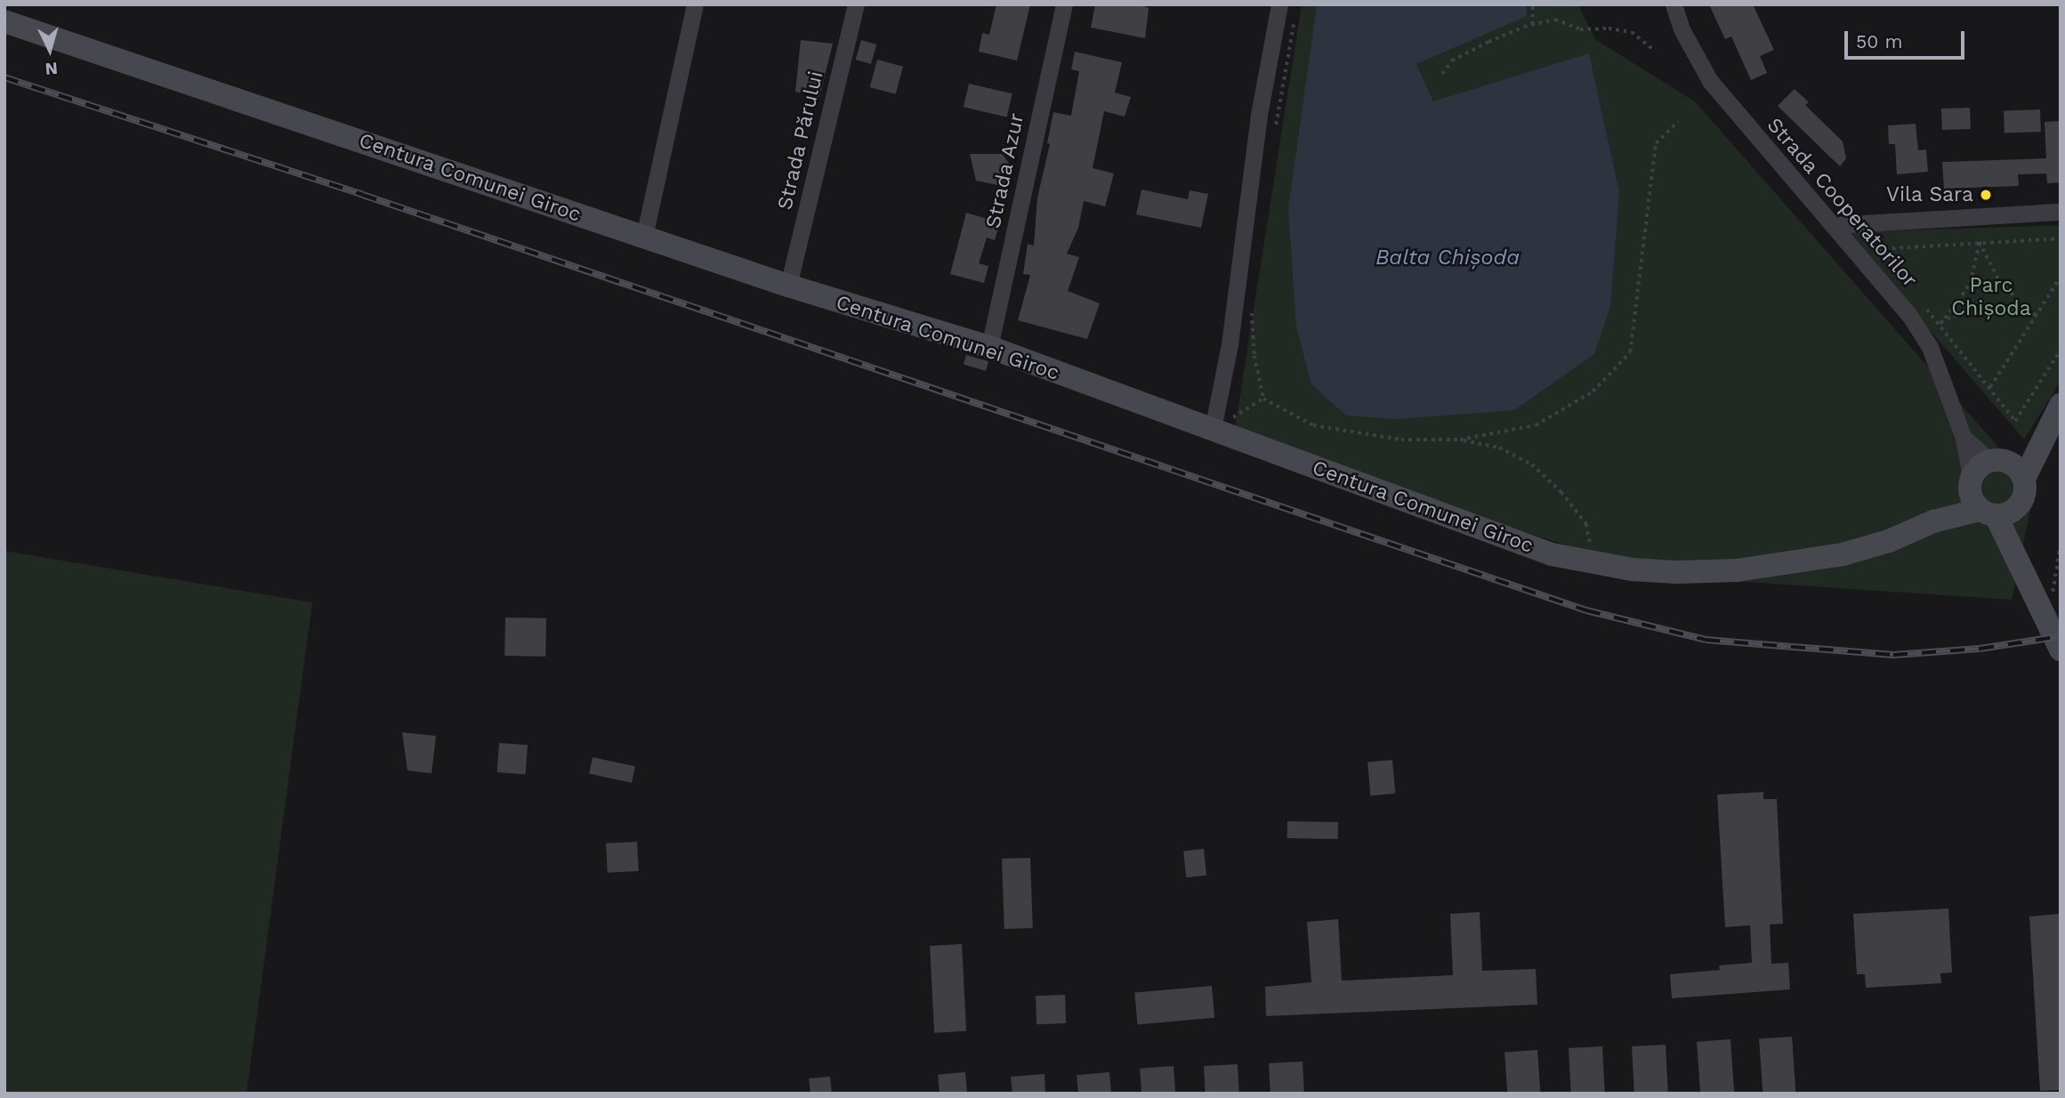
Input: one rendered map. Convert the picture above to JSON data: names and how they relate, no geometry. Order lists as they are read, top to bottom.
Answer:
{
  "streets": {
    "main road": ["Centura Comunei Giroc"],
    "street": ["Strada Părului", "Strada Azur", "Strada Cooperatorilor"]
  },
  "crossings": [
    ["Strada Părului", "Centura Comunei Giroc"],
    ["Strada Azur", "Centura Comunei Giroc"],
    ["Centura Comunei Giroc", "Strada Cooperatorilor"]
  ],
  "water": ["Balta Chișoda"],
  "parks": ["Parc Chișoda"],
  "places": ["Vila Sara"],
  "scale_bar": "50 m",
  "north": "bottom"
}
